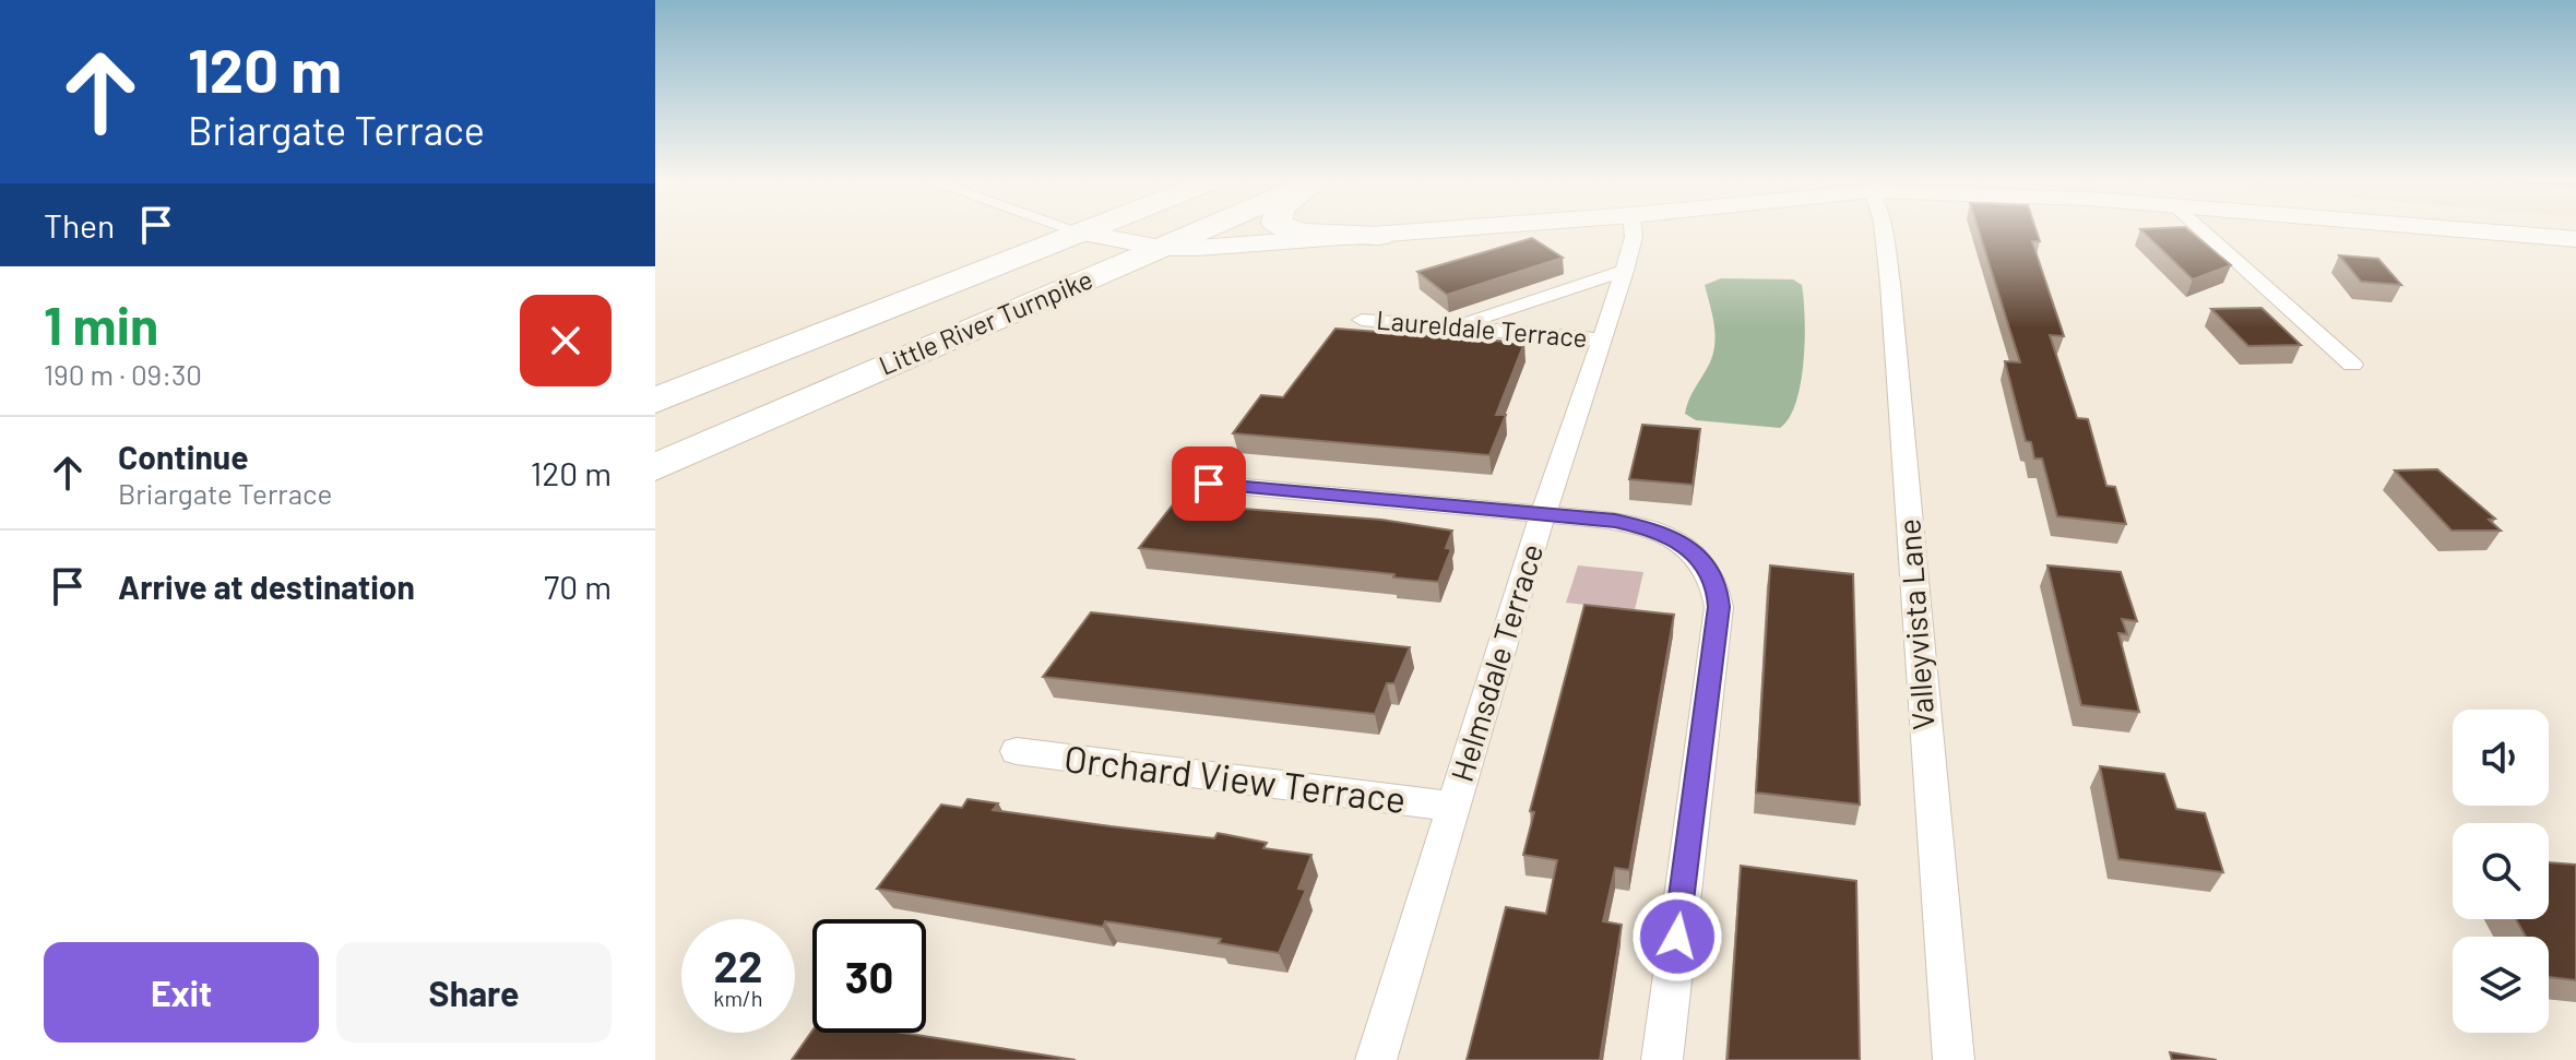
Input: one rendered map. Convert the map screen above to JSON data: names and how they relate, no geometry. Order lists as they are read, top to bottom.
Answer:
{
  "streets": {
    "highway": ["Little River Turnpike"],
    "street": [
      "Laureldale Terrace",
      "Valleyvista Lane",
      "Helmsdale Terrace",
      "Orchard View Terrace"
    ]
  },
  "crossings": [
    ["Laureldale Terrace", "Helmsdale Terrace"],
    ["Helmsdale Terrace", "Orchard View Terrace"]
  ],
  "page": {
    "turn": ["120 m", "Briargate Terrace"],
    "then": "Then",
    "heading": ["1 min", "190 m · 09:30"],
    "list": [
      {
        "name": "Continue",
        "note": "Briargate Terrace",
        "value": "120 m"
      },
      {
        "name": "Arrive at destination",
        "value": "70 m"
      }
    ],
    "speed": "22 km/h",
    "limit": "30",
    "buttons": ["Exit", "Share"]
  }
}
